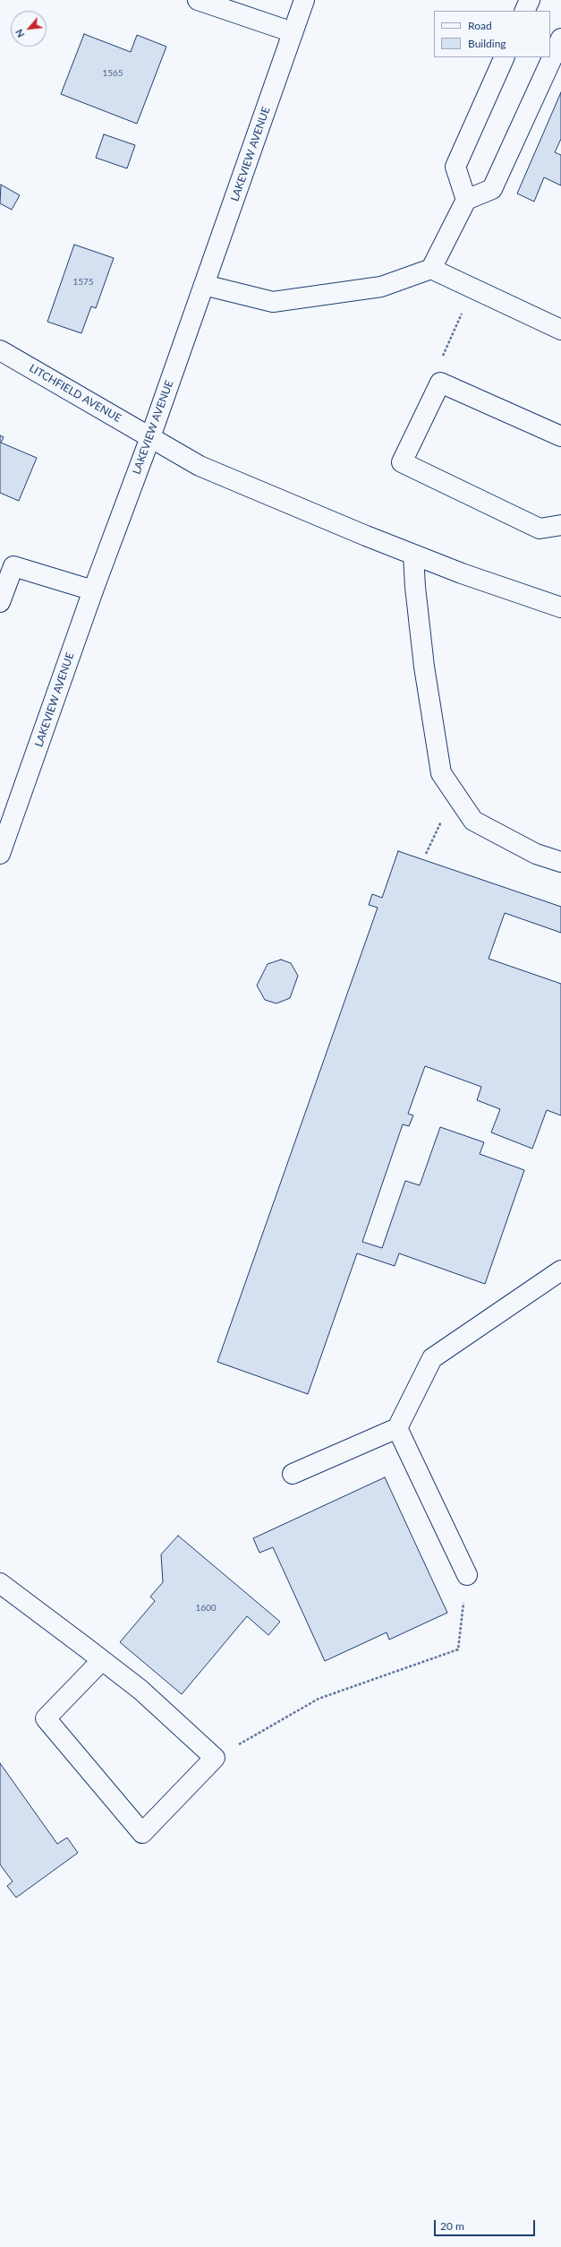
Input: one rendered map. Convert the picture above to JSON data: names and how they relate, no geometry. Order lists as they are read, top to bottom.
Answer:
{
  "streets": {
    "main road": ["LAKEVIEW AVENUE", "LITCHFIELD AVENUE"]
  },
  "crossings": [
    ["LAKEVIEW AVENUE", "LITCHFIELD AVENUE"]
  ],
  "house_numbers": ["1565", "1575", "1600"],
  "legend": ["Road", "Building"],
  "scale_bar": "20 m",
  "north": "bottom left"
}
